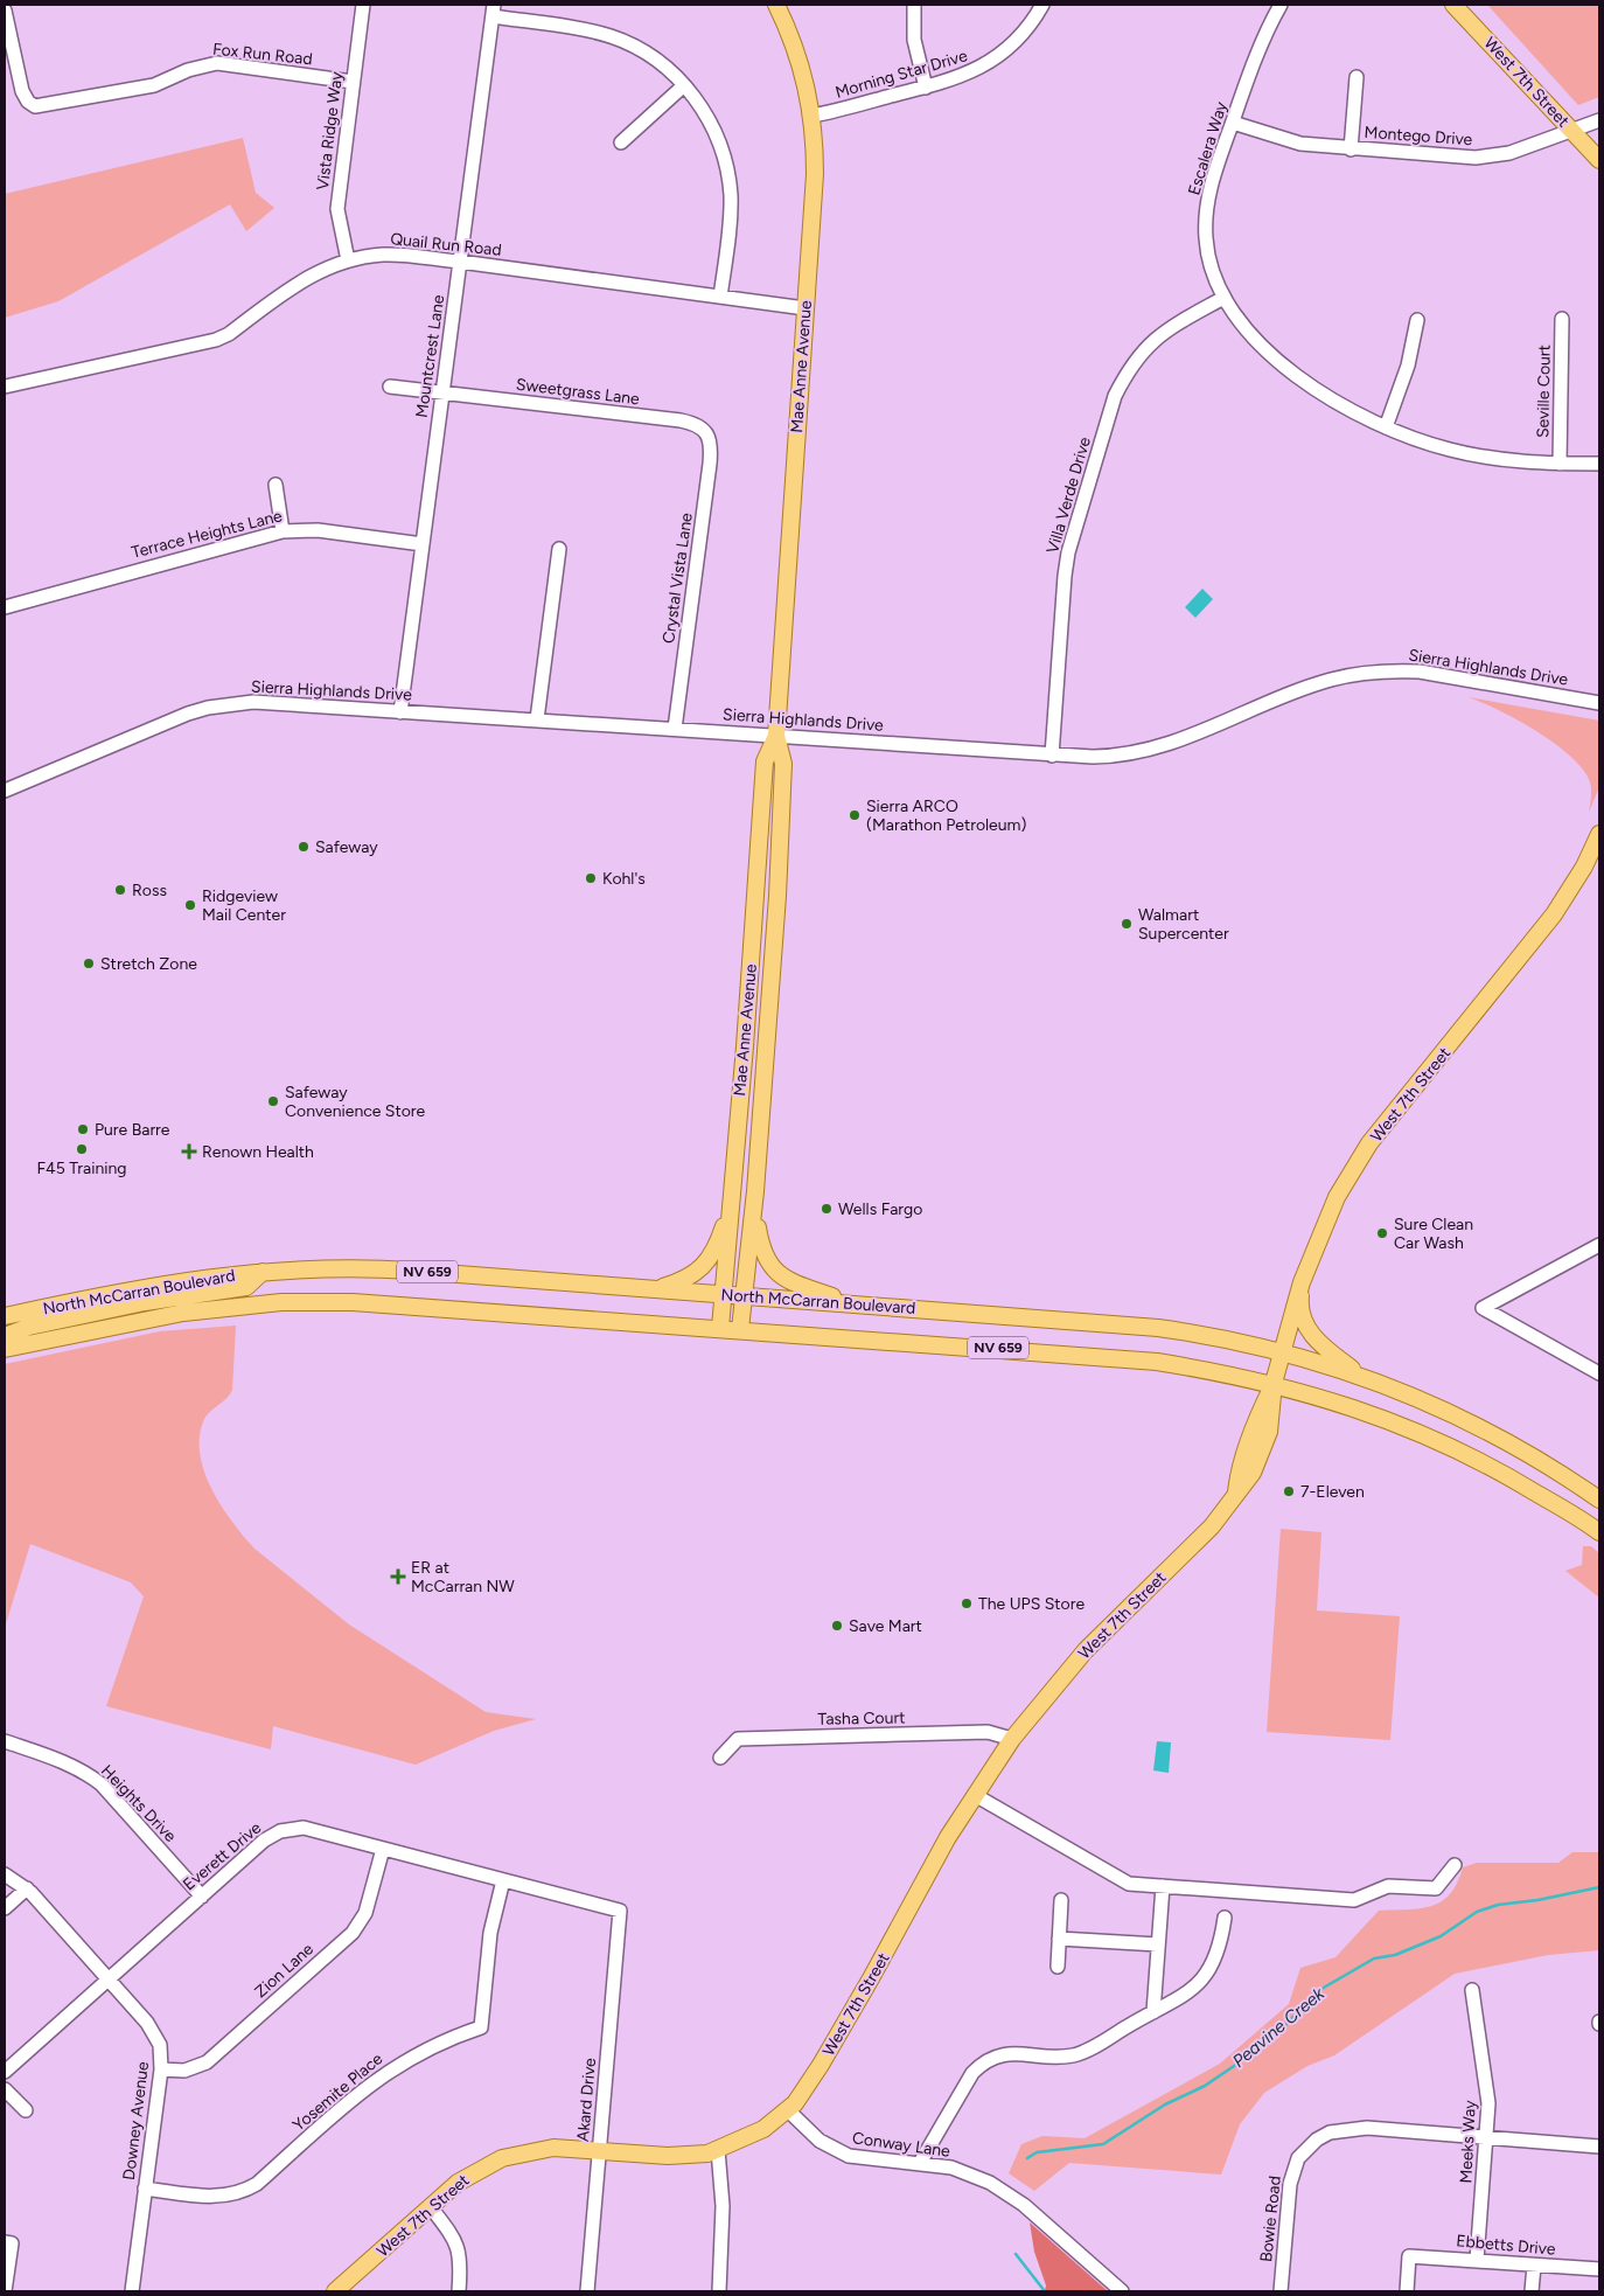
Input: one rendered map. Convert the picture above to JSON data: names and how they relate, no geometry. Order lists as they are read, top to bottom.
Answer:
{
  "streets": {
    "main road": [
      "West 7th Street",
      "Mae Anne Avenue",
      "NV 659",
      "North McCarran Boulevard"
    ],
    "street": [
      "Fox Run Road",
      "Morning Star Drive",
      "Vista Ridge Way",
      "Montego Drive",
      "Escalera Way",
      "Quail Run Road",
      "Mountcrest Lane",
      "Sweetgrass Lane",
      "Seville Court",
      "Villa Verde Drive",
      "Terrace Heights Lane",
      "Crystal Vista Lane",
      "Sierra Highlands Drive",
      "Tasha Court",
      "Heights Drive",
      "Everett Drive",
      "Zion Lane",
      "Yosemite Place",
      "Akard Drive",
      "Downey Avenue",
      "Meeks Way",
      "Conway Lane",
      "Bowie Road",
      "Ebbetts Drive"
    ]
  },
  "crossings": [
    ["Fox Run Road", "Vista Ridge Way"],
    ["Morning Star Drive", "Mae Anne Avenue"],
    ["West 7th Street", "Montego Drive"],
    ["West 7th Street", "North McCarran Boulevard"],
    ["West 7th Street", "Tasha Court"],
    ["West 7th Street", "Akard Drive"],
    ["West 7th Street", "Conway Lane"],
    ["Vista Ridge Way", "Quail Run Road"],
    ["Montego Drive", "Escalera Way"],
    ["Escalera Way", "Seville Court"],
    ["Escalera Way", "Villa Verde Drive"],
    ["Quail Run Road", "Mountcrest Lane"],
    ["Quail Run Road", "Mae Anne Avenue"],
    ["Mountcrest Lane", "Sweetgrass Lane"],
    ["Mountcrest Lane", "Terrace Heights Lane"],
    ["Mountcrest Lane", "Sierra Highlands Drive"],
    ["Mae Anne Avenue", "Sierra Highlands Drive"],
    ["Mae Anne Avenue", "North McCarran Boulevard"],
    ["Sweetgrass Lane", "Crystal Vista Lane"],
    ["Villa Verde Drive", "Sierra Highlands Drive"],
    ["Crystal Vista Lane", "Sierra Highlands Drive"],
    ["Heights Drive", "Everett Drive"],
    ["Everett Drive", "Zion Lane"],
    ["Everett Drive", "Yosemite Place"],
    ["Everett Drive", "Akard Drive"],
    ["Everett Drive", "Downey Avenue"],
    ["Zion Lane", "Downey Avenue"],
    ["Yosemite Place", "Downey Avenue"],
    ["Meeks Way", "Bowie Road"],
    ["Meeks Way", "Ebbetts Drive"]
  ],
  "water": ["Peavine Creek"],
  "places": {
    "other": [
      "Sierra ARCO (Marathon Petroleum)",
      "Safeway",
      "Kohl's",
      "Ross",
      "Ridgeview Mail Center",
      "Walmart Supercenter",
      "Stretch Zone",
      "Safeway Convenience Store",
      "Pure Barre",
      "F45 Training",
      "Wells Fargo",
      "Sure Clean Car Wash",
      "7-Eleven",
      "The UPS Store",
      "Save Mart"
    ],
    "health": ["Renown Health", "ER at McCarran NW"]
  }
}
